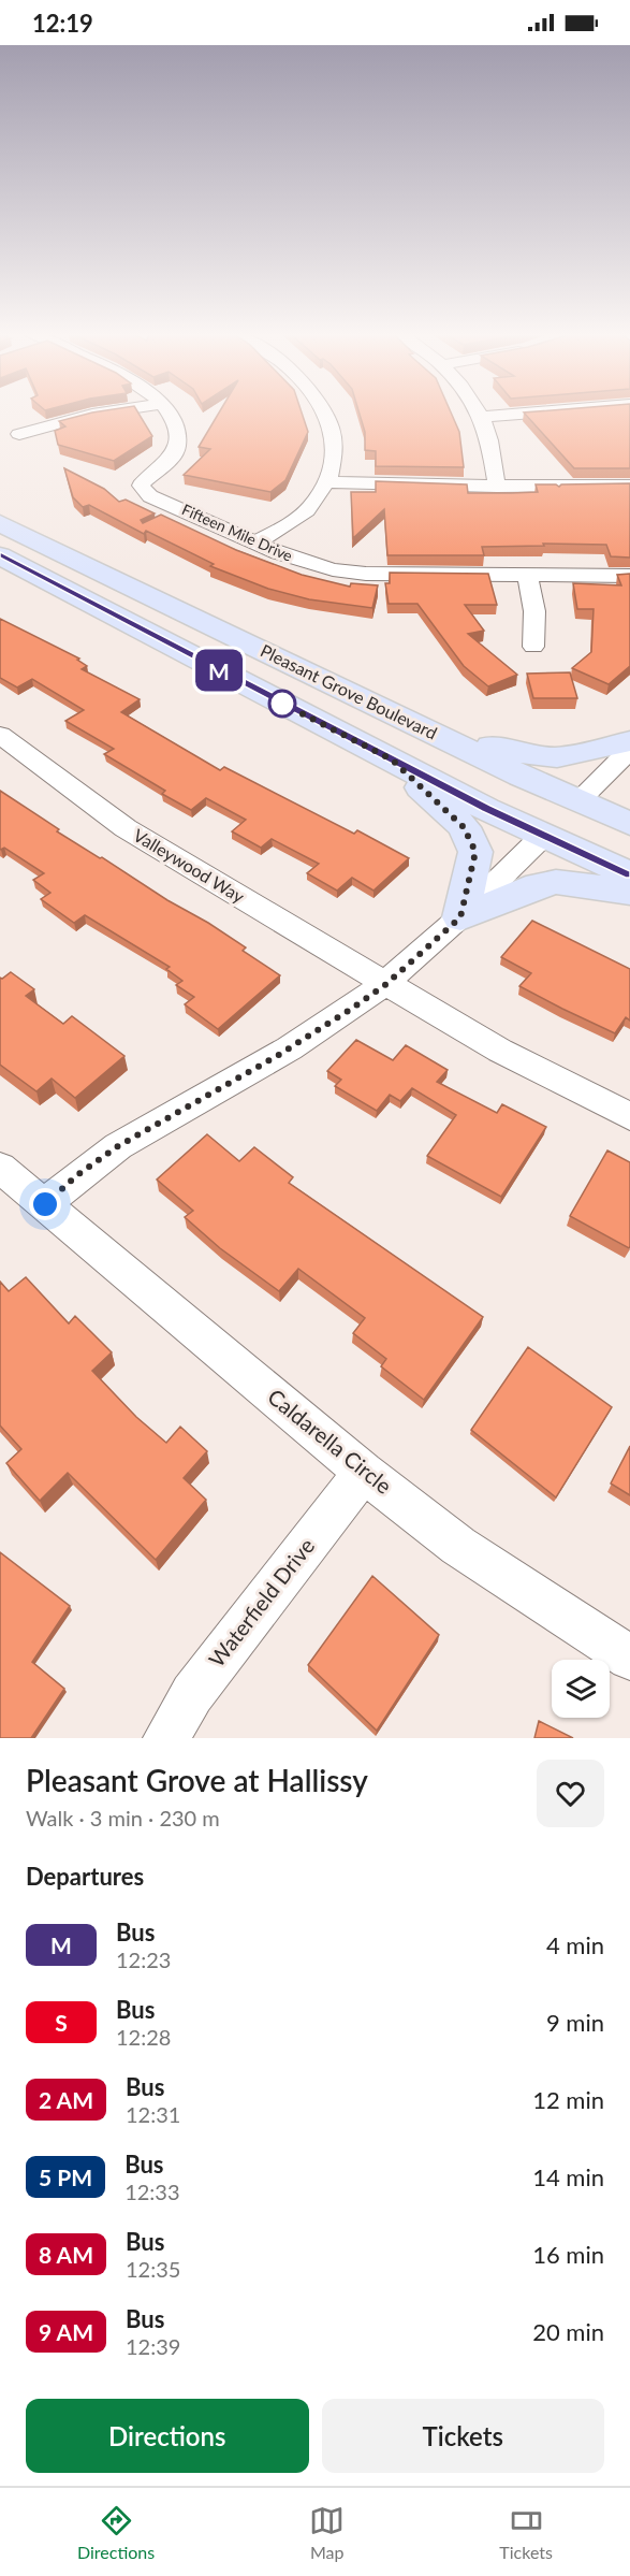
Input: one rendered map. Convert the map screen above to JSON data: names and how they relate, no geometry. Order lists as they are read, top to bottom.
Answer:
{
  "streets": {
    "main road": ["Pleasant Grove Boulevard"],
    "street": [
      "Fifteen Mile Drive",
      "Valleywood Way",
      "Caldarella Circle",
      "Waterfield Drive"
    ]
  },
  "crossings": [
    ["Caldarella Circle", "Waterfield Drive"]
  ],
  "lines": ["bus line M"],
  "page": {
    "status": "12:19",
    "on_map": "M",
    "heading": [
      ["Pleasant Grove at Hallissy", "Walk · 3 min · 230 m"],
      "Departures"
    ],
    "list": [
      {
        "mark": "M",
        "name": "Bus",
        "note": "12:23",
        "value": "4 min"
      },
      {
        "mark": "S",
        "name": "Bus",
        "note": "12:28",
        "value": "9 min"
      },
      {
        "mark": "2 AM",
        "name": "Bus",
        "note": "12:31",
        "value": "12 min"
      },
      {
        "mark": "5 PM",
        "name": "Bus",
        "note": "12:33",
        "value": "14 min"
      },
      {
        "mark": "8 AM",
        "name": "Bus",
        "note": "12:35",
        "value": "16 min"
      },
      {
        "mark": "9 AM",
        "name": "Bus",
        "note": "12:39",
        "value": "20 min"
      }
    ],
    "buttons": ["Directions", "Tickets"],
    "tabs": ["Directions", "Map", "Tickets"]
  }
}
